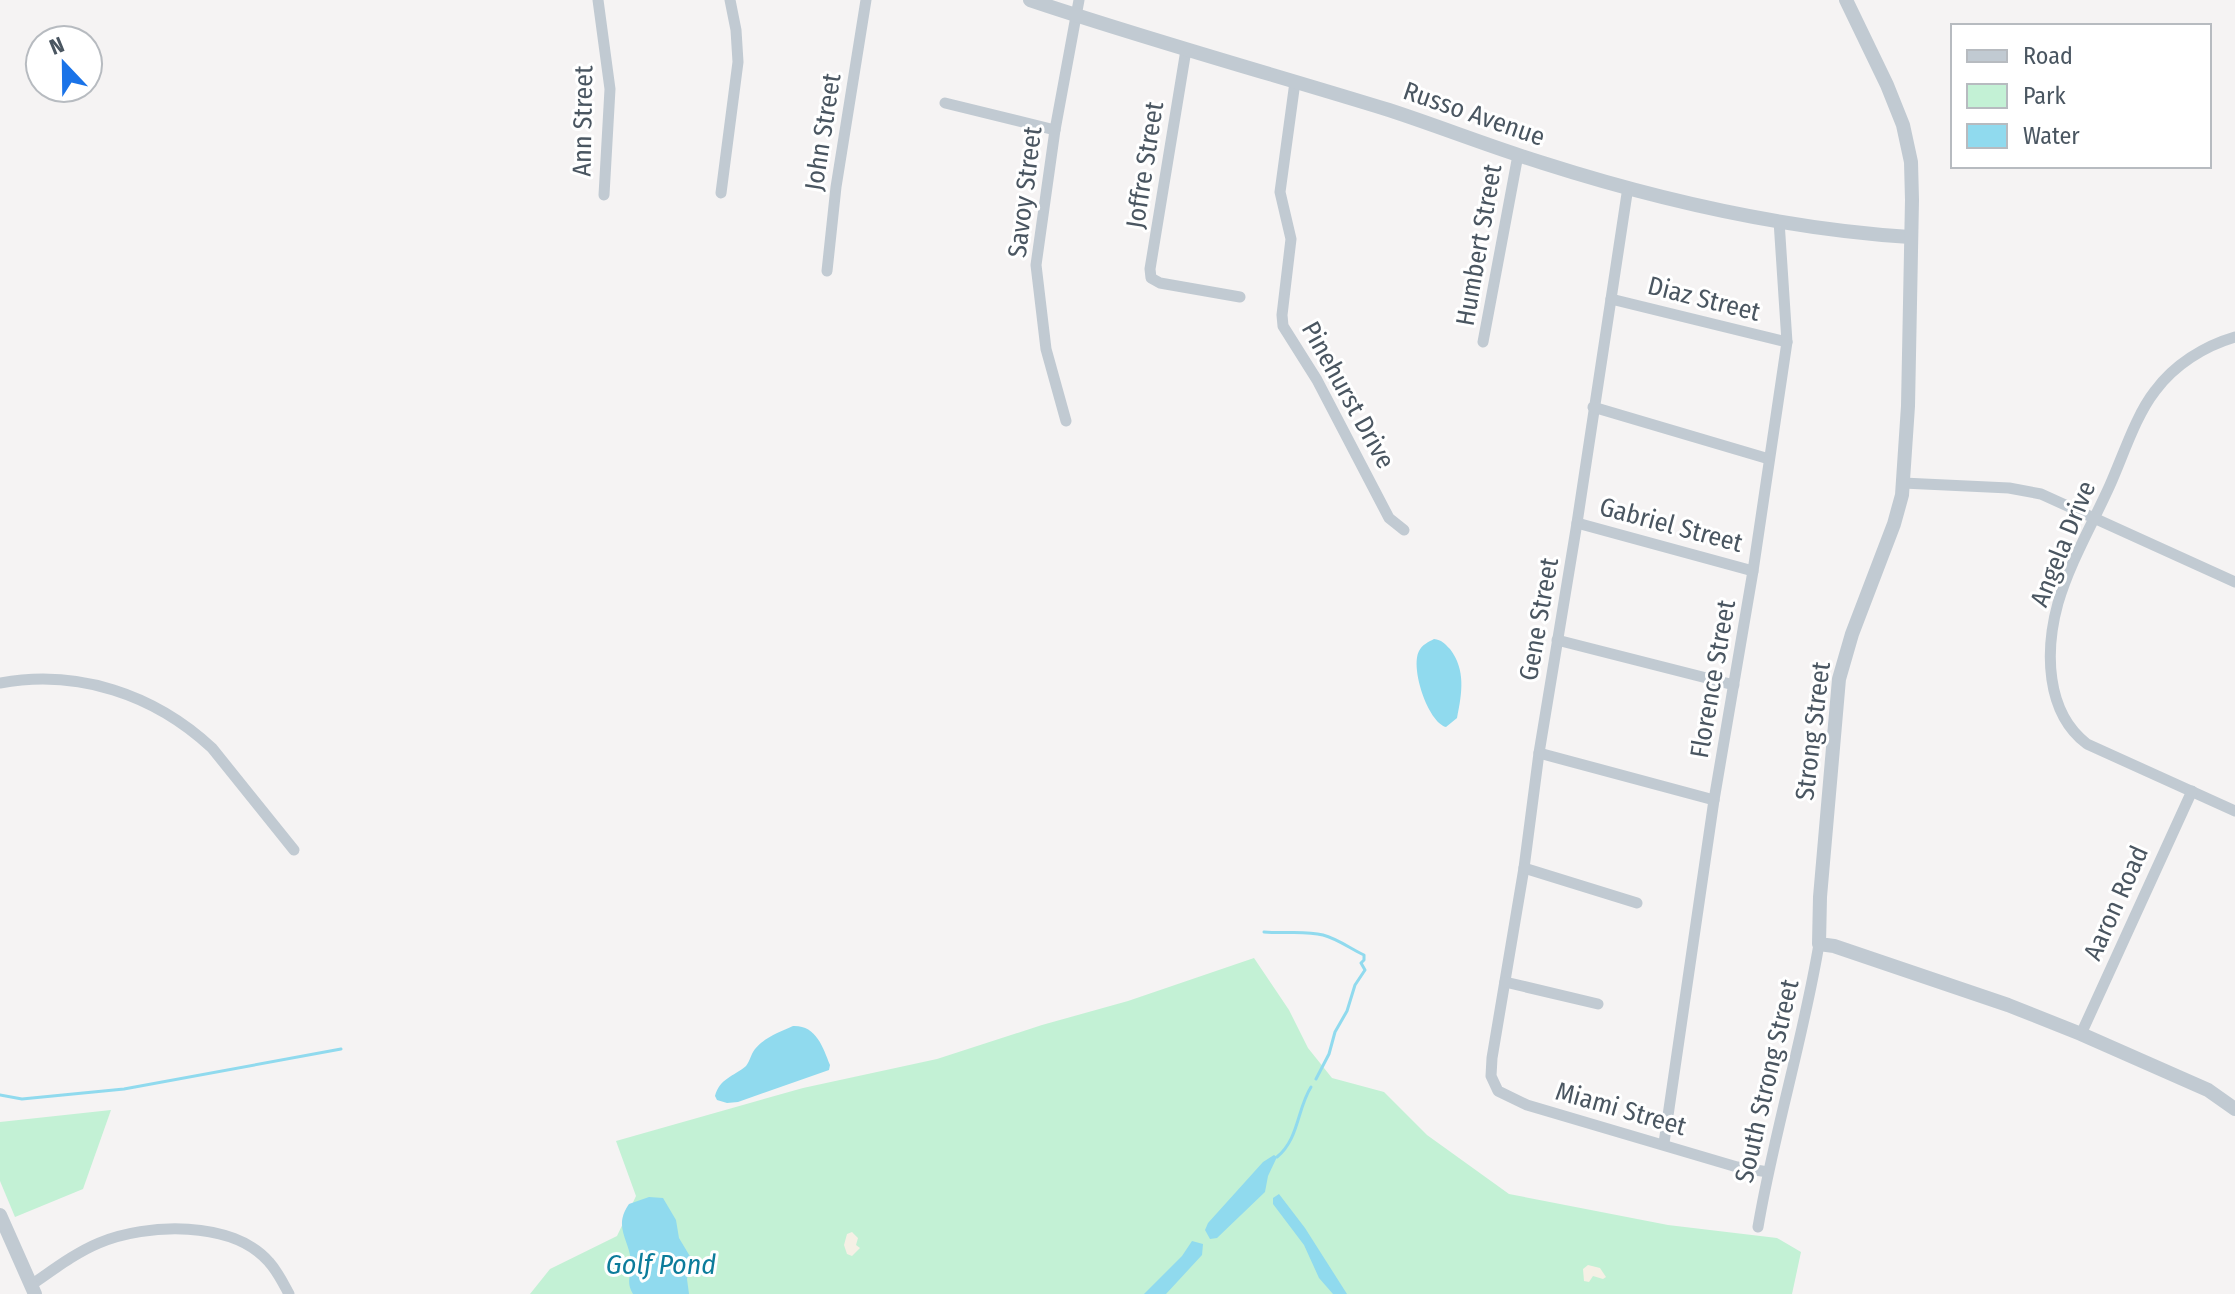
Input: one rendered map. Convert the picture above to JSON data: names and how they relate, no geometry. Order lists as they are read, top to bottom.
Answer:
{
  "streets": {
    "street": [
      "Russo Avenue",
      "Ann Street",
      "John Street",
      "Joffre Street",
      "Savoy Street",
      "Humbert Street",
      "Diaz Street",
      "Pinehurst Drive",
      "Gabriel Street",
      "Angela Drive",
      "Gene Street",
      "Florence Street",
      "Strong Street",
      "Aaron Road",
      "South Strong Street",
      "Miami Street"
    ]
  },
  "crossings": [
    ["Russo Avenue", "Joffre Street"],
    ["Russo Avenue", "Savoy Street"],
    ["Russo Avenue", "Humbert Street"],
    ["Russo Avenue", "Pinehurst Drive"],
    ["Russo Avenue", "Gene Street"],
    ["Russo Avenue", "Florence Street"],
    ["Russo Avenue", "Strong Street"],
    ["Diaz Street", "Gene Street"],
    ["Diaz Street", "Florence Street"],
    ["Gabriel Street", "Gene Street"],
    ["Gabriel Street", "Florence Street"],
    ["Angela Drive", "Aaron Road"],
    ["Gene Street", "Miami Street"],
    ["Florence Street", "Miami Street"],
    ["Strong Street", "South Strong Street"],
    ["South Strong Street", "Miami Street"]
  ],
  "water": ["Golf Pond"],
  "legend": ["Road", "Park", "Water"],
  "north": "top"
}
